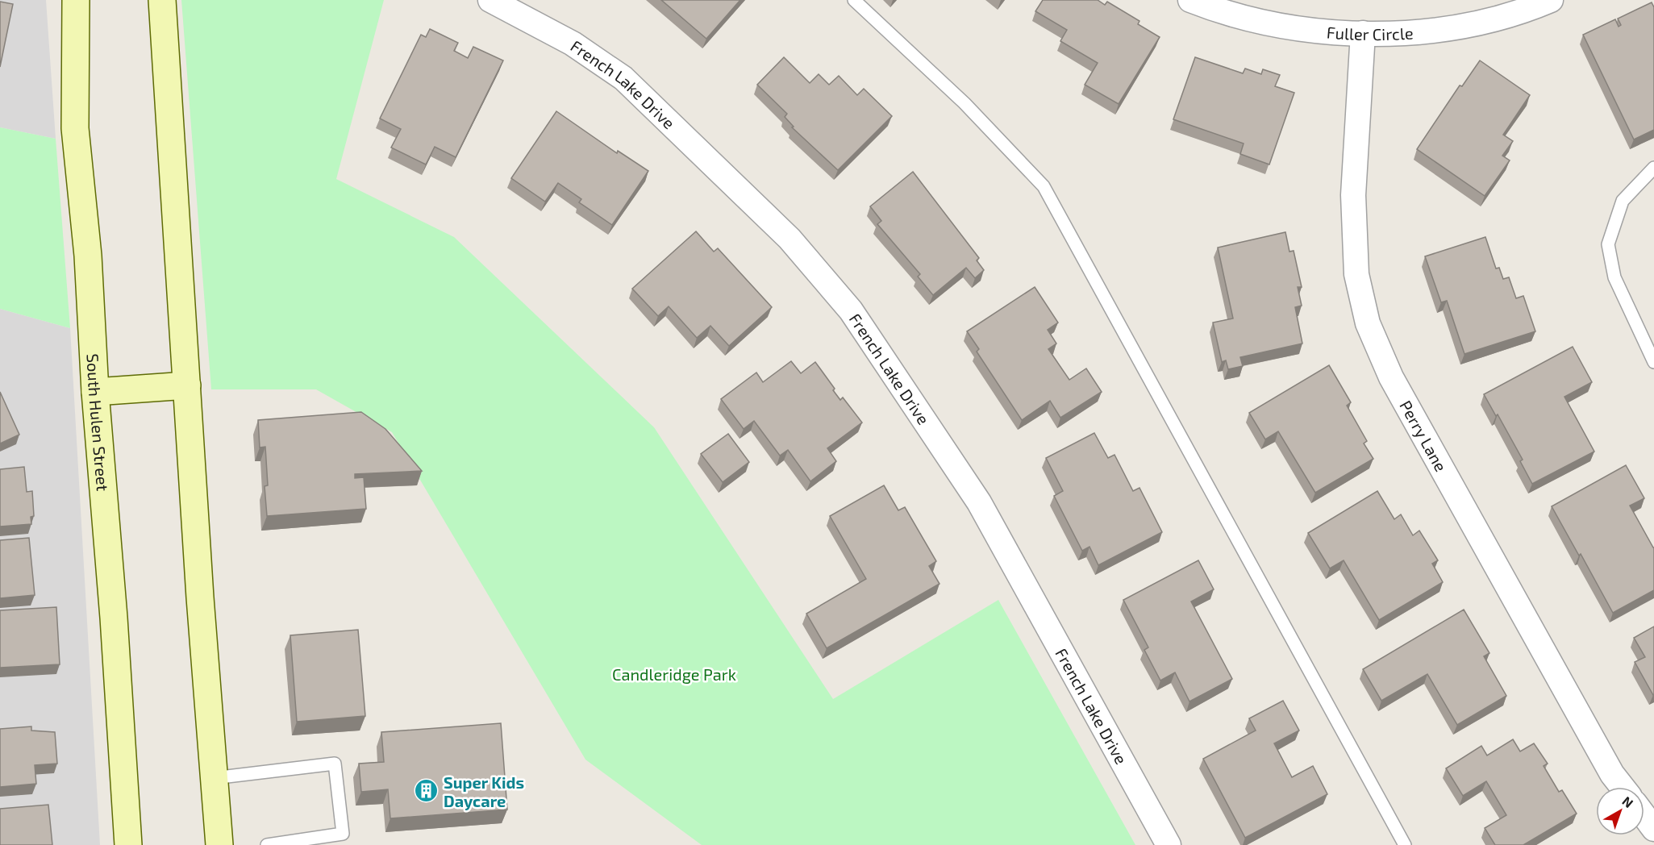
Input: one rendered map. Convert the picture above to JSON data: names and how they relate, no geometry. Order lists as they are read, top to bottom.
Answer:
{
  "streets": {
    "main road": ["South Hulen Street"],
    "street": ["Fuller Circle", "French Lake Drive", "Perry Lane"]
  },
  "crossings": [
    ["Fuller Circle", "Perry Lane"]
  ],
  "parks": ["Candleridge Park"],
  "places": {
    "building": ["Super Kids Daycare"]
  },
  "north": "top right"
}
